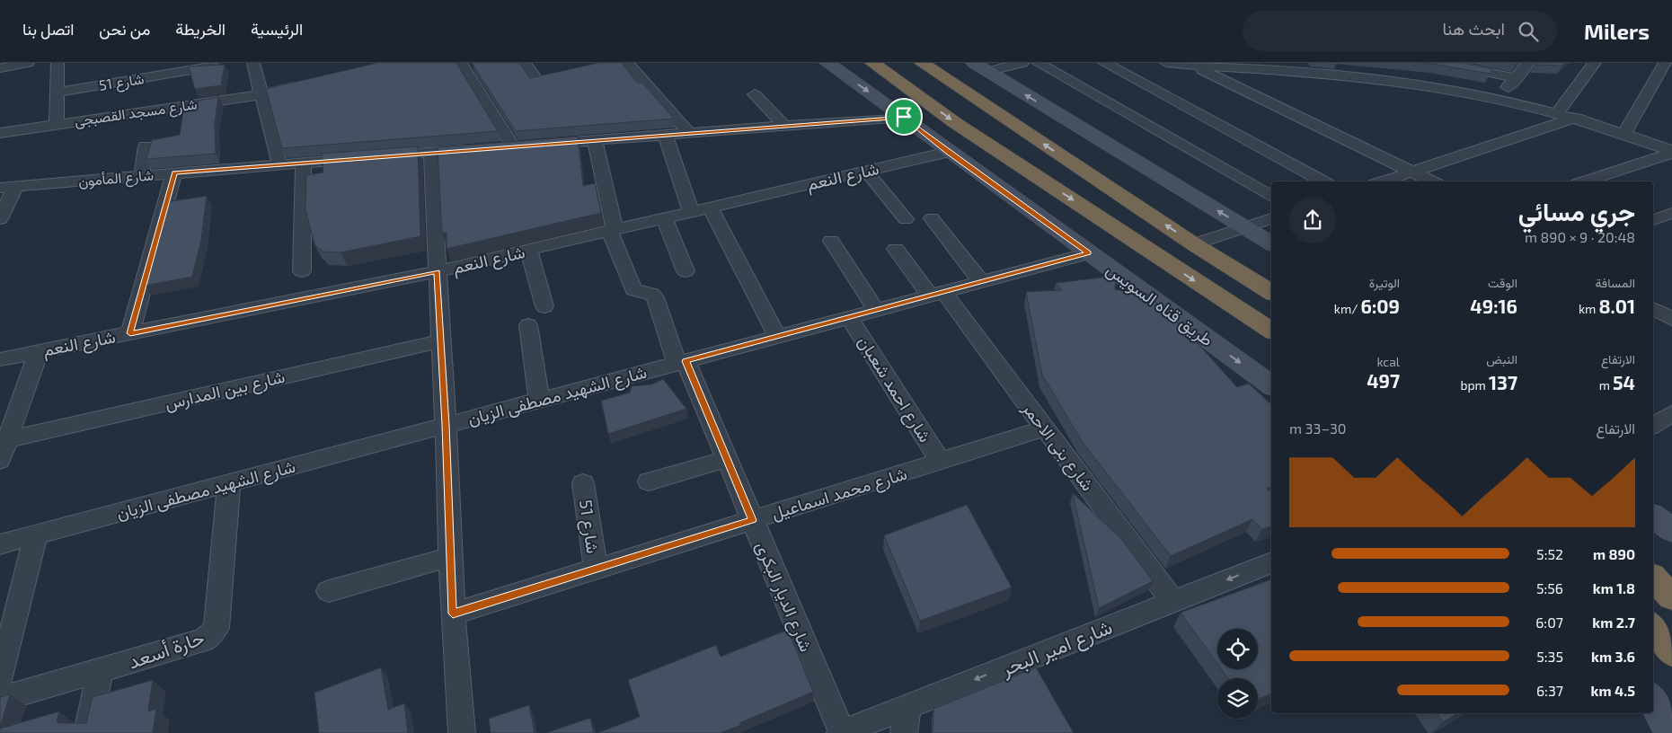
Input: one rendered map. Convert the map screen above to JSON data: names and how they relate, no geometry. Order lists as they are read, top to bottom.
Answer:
{
  "streets": {
    "street": [
      "شارع 51",
      "شارع مسجد القصبجى",
      "شارع النعم",
      "شارع المأمون",
      "طريق قناه السويس",
      "شارع احمد شعبان",
      "شارع بين المدارس",
      "شارع الشهيد مصطفى الزيان",
      "شارع بنى الاحمر",
      "شارع محمد اسماعيل",
      "شارع الديار البكرى",
      "شارع امير البحر",
      "حارة أسعد"
    ]
  },
  "crossings": [
    ["شارع 51", "شارع محمد اسماعيل"],
    ["شارع النعم", "طريق قناه السويس"],
    ["شارع النعم", "شارع الديار البكرى"],
    ["طريق قناه السويس", "شارع الشهيد مصطفى الزيان"],
    ["شارع احمد شعبان", "شارع الشهيد مصطفى الزيان"],
    ["شارع احمد شعبان", "شارع محمد اسماعيل"],
    ["شارع الشهيد مصطفى الزيان", "شارع بنى الاحمر"],
    ["شارع الشهيد مصطفى الزيان", "شارع الديار البكرى"],
    ["شارع الشهيد مصطفى الزيان", "حارة أسعد"],
    ["شارع بنى الاحمر", "شارع محمد اسماعيل"],
    ["شارع بنى الاحمر", "شارع امير البحر"],
    ["شارع محمد اسماعيل", "شارع الديار البكرى"],
    ["شارع الديار البكرى", "شارع امير البحر"]
  ],
  "one_way": ["شارع امير البحر"],
  "page": {
    "header": "Milers",
    "search": "ابحث هنا",
    "nav": [
      "الرئيسية",
      "الخريطة",
      "من نحن",
      "اتصل بنا"
    ],
    "heading": ["جري مسائي", "20:48 · 9 × 890 m"],
    "stats": [
      ["المسافة", "8.01 km"],
      ["الوقت", "49:16"],
      ["الوتيرة", "6:09 /km"],
      ["الارتفاع", "54 m"],
      ["النبض", "137 bpm"],
      ["kcal", "497"]
    ],
    "chart": ["الارتفاع", "30–33 m"],
    "list": [
      {
        "name": "890 m",
        "note": "5:52"
      },
      {
        "name": "1.8 km",
        "note": "5:56"
      },
      {
        "name": "2.7 km",
        "note": "6:07"
      },
      {
        "name": "3.6 km",
        "note": "5:35"
      },
      {
        "name": "4.5 km",
        "note": "6:37"
      }
    ]
  }
}
